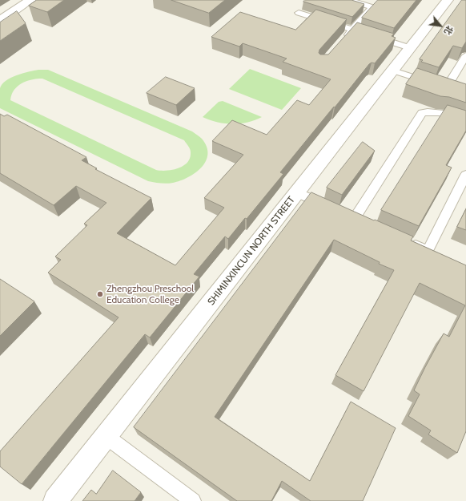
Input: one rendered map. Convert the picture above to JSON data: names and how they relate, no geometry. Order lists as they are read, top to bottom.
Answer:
{
  "streets": {
    "street": ["SHIMINXINCUN NORTH STREET"]
  },
  "places": ["Zhengzhou Preschool Education College"],
  "north": "bottom right"
}
